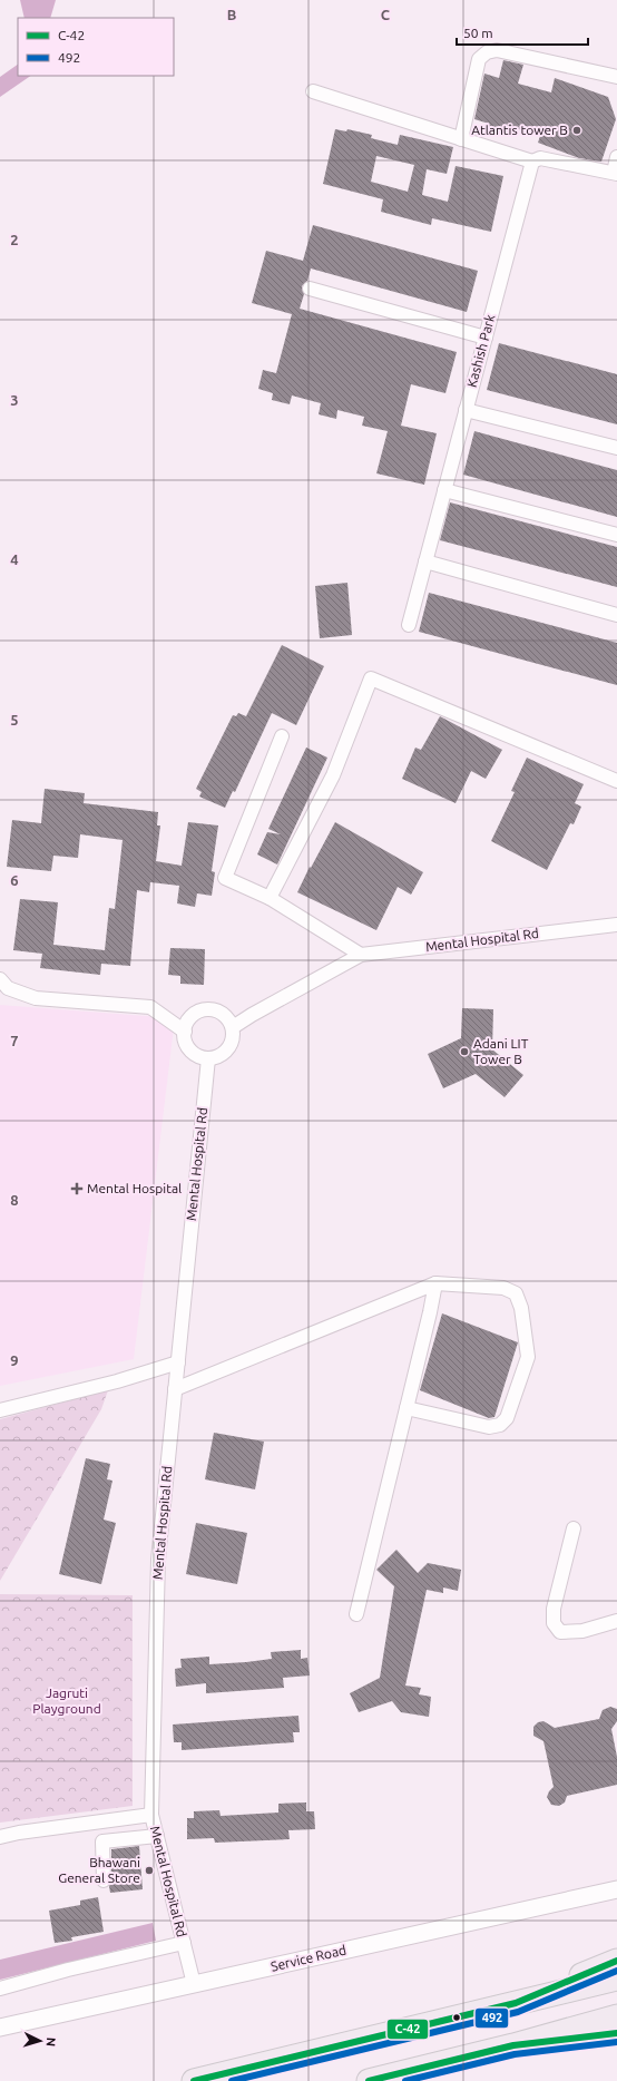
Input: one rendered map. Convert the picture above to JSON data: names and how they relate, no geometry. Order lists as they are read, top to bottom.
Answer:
{
  "streets": {
    "street": ["Kashish Park", "Mental Hospital Rd", "Service Road"]
  },
  "crossings": [
    ["Mental Hospital Rd", "Service Road"]
  ],
  "parks": ["Jagruti Playground"],
  "places": {
    "other": ["Atlantis tower B", "Adani LIT Tower B", "Bhawani General Store"],
    "health": ["Mental Hospital"]
  },
  "lines": ["transit line C-42", "transit line 492"],
  "legend": ["C-42", "492"],
  "scale_bar": "50 m",
  "north": "right",
  "grid": {
    "columns": ["B", "C"],
    "rows": [
      "2",
      "3",
      "4",
      "5",
      "6",
      "7",
      "8",
      "9"
    ]
  }
}
